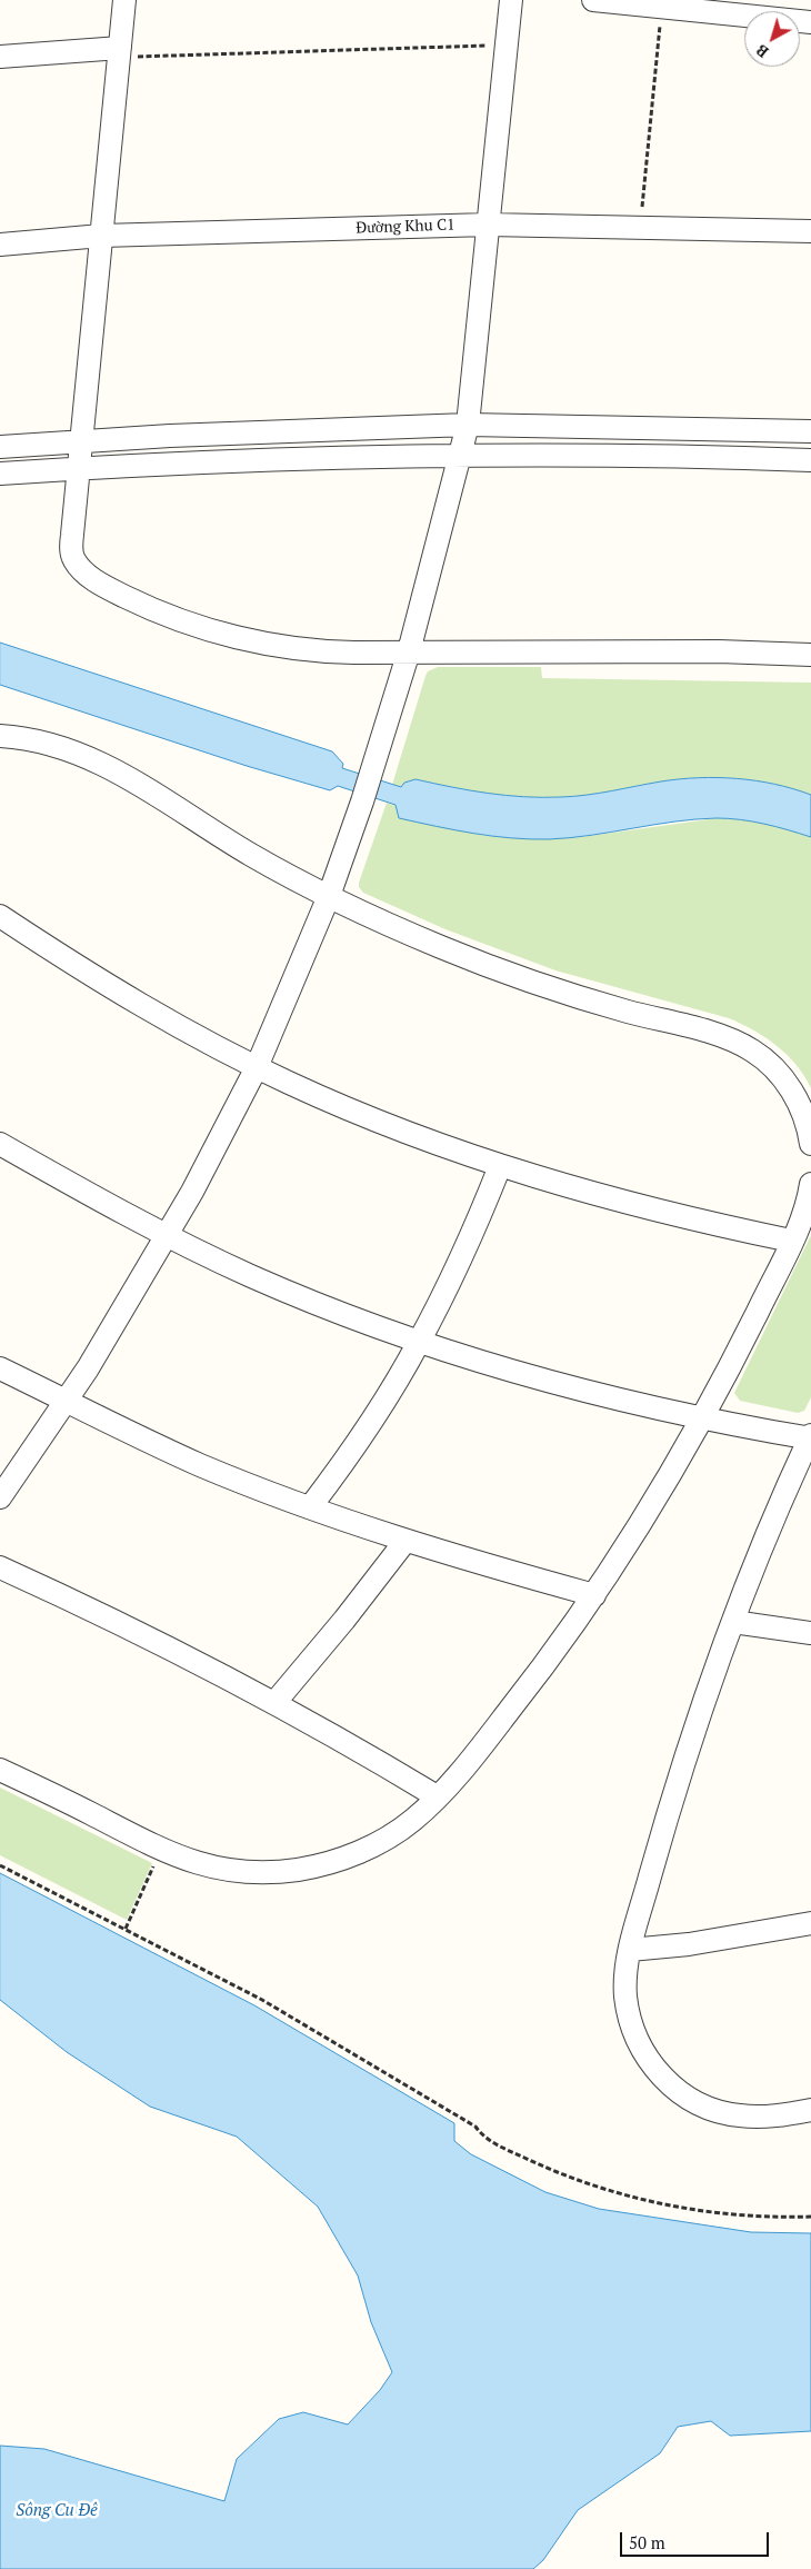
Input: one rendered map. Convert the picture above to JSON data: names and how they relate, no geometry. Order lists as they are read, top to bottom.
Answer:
{
  "streets": {
    "street": ["Đường Khu C1"]
  },
  "water": ["Sông Cu Đê"],
  "scale_bar": "50 m",
  "north": "bottom left"
}
